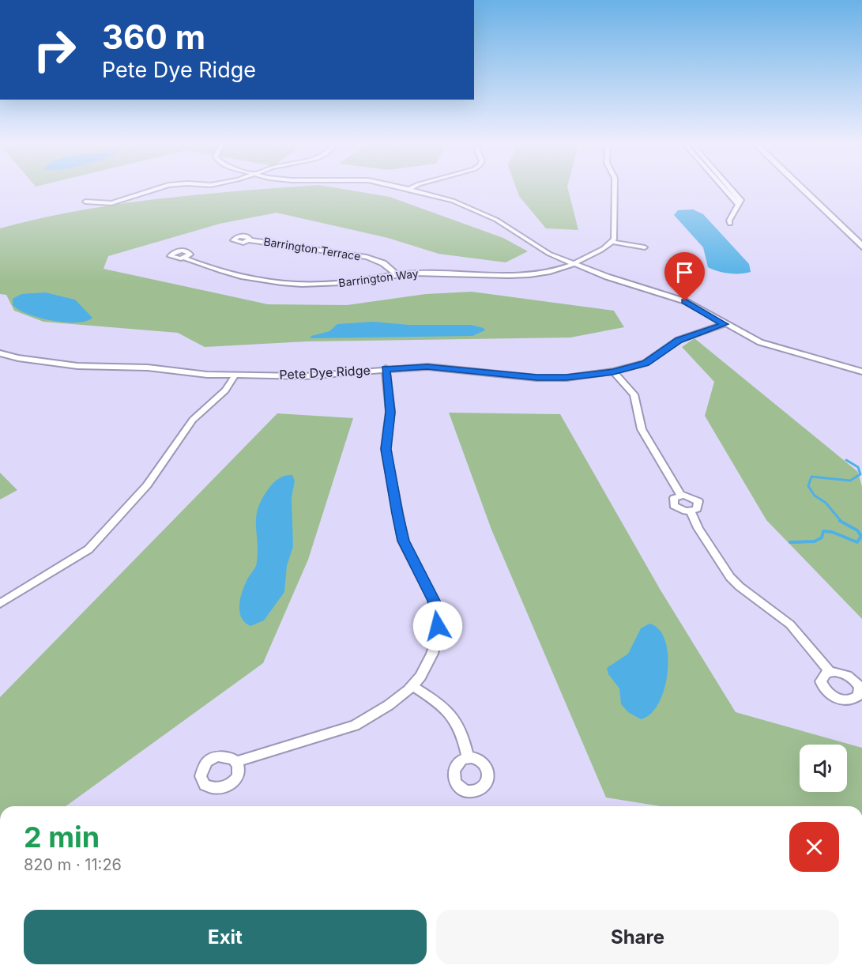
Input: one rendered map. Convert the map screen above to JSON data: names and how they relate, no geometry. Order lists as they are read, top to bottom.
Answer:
{
  "streets": {
    "street": ["Barrington Terrace", "Barrington Way", "Pete Dye Ridge"]
  },
  "crossings": [
    ["Barrington Terrace", "Barrington Way"]
  ],
  "page": {
    "turn": ["360 m", "Pete Dye Ridge"],
    "heading": ["2 min", "820 m · 11:26"],
    "buttons": ["Exit", "Share"]
  }
}
